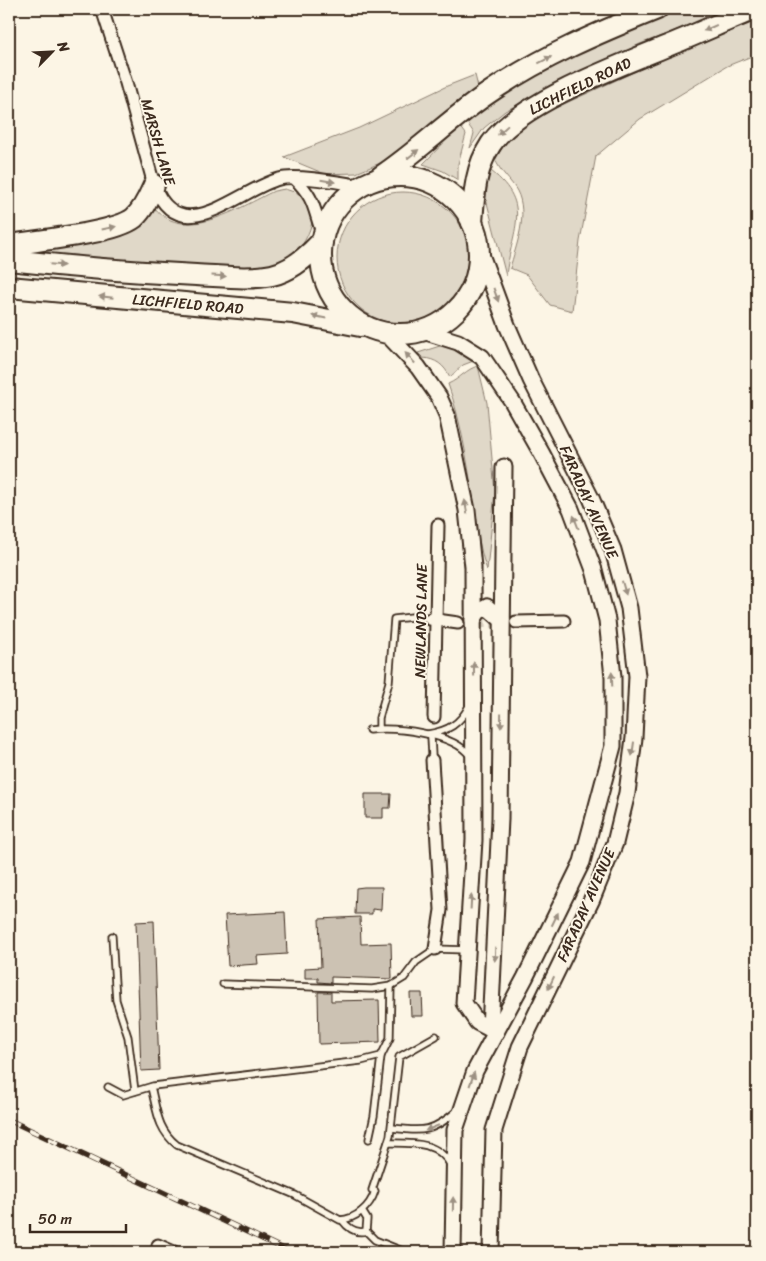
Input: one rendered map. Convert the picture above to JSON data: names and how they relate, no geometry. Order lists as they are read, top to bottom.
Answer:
{
  "streets": {
    "highway": ["LICHFIELD ROAD"],
    "street": ["MARSH LANE", "FARADAY AVENUE", "NEWLANDS LANE"]
  },
  "crossings": [
    ["LICHFIELD ROAD", "MARSH LANE"],
    ["LICHFIELD ROAD", "FARADAY AVENUE"],
    ["MARSH LANE", "FARADAY AVENUE"]
  ],
  "scale_bar": "50 m",
  "north": "top right"
}
